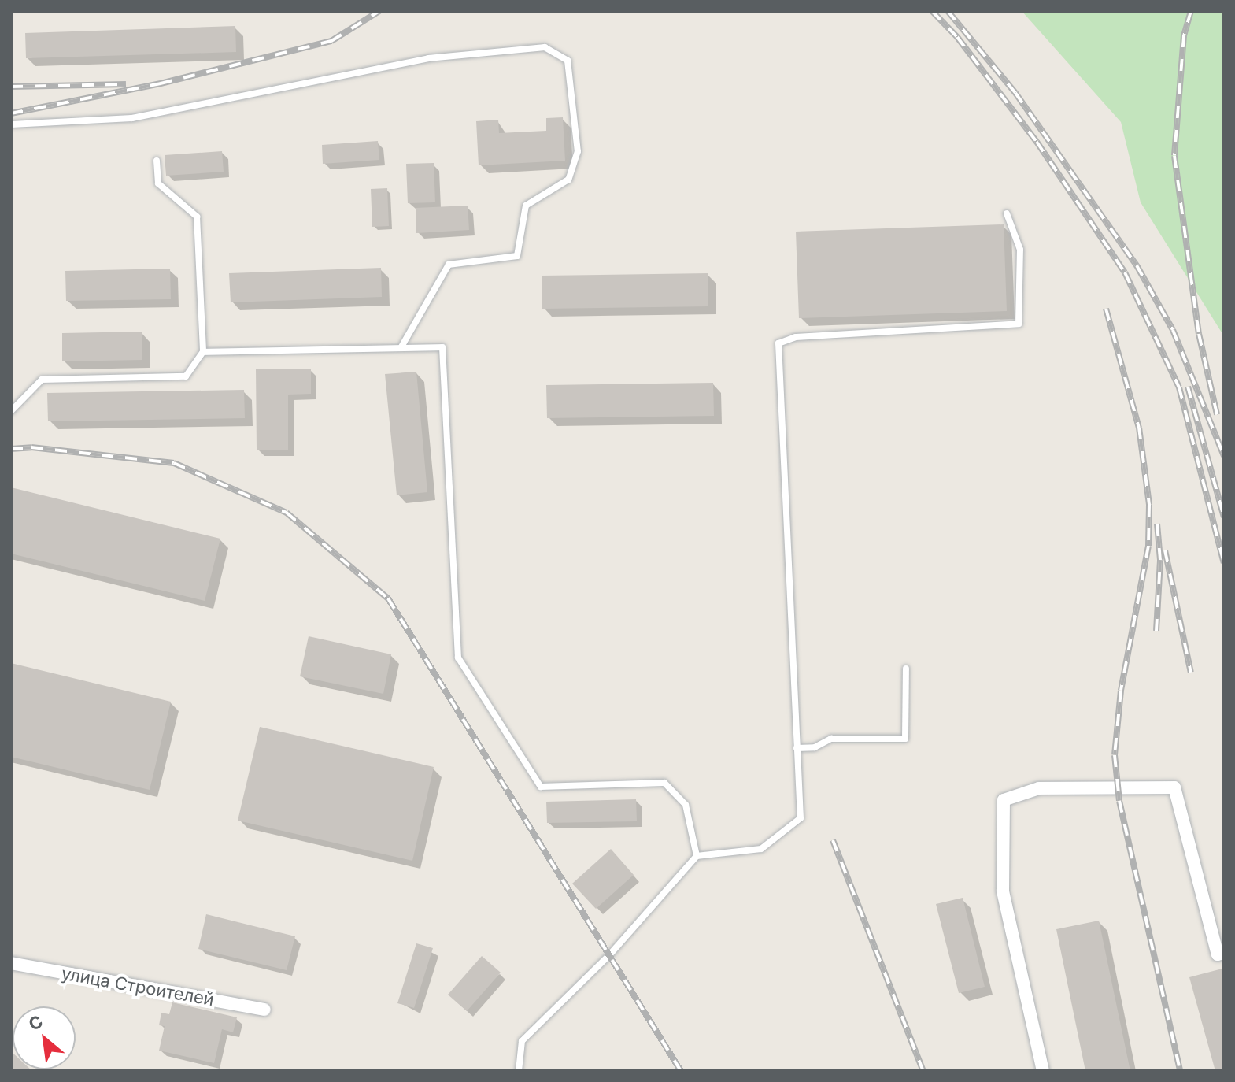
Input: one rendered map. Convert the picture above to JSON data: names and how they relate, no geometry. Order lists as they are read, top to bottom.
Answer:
{
  "streets": {
    "street": ["улица Строителей"]
  },
  "north": "top left"
}
